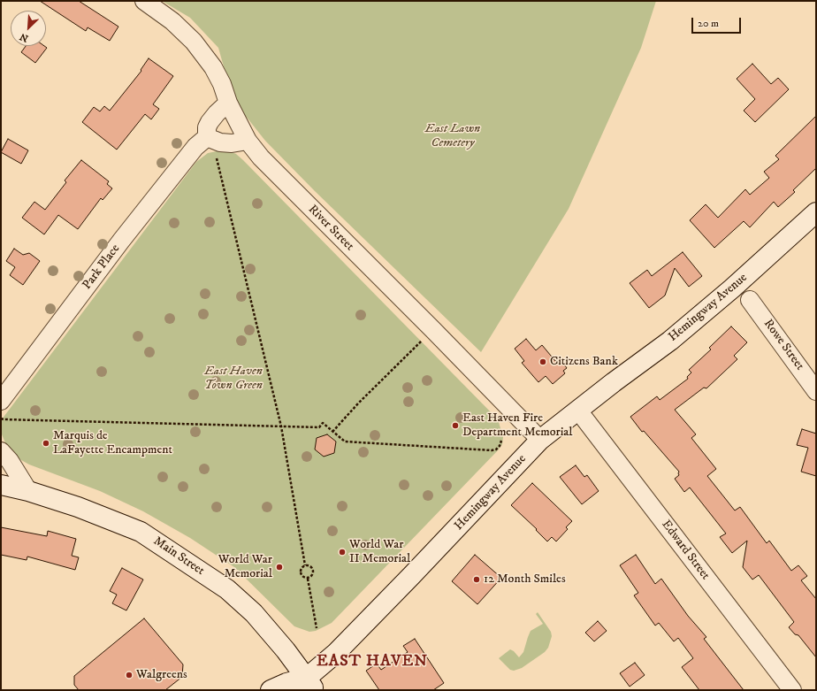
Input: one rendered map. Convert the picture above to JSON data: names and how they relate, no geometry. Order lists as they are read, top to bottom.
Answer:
{
  "streets": {
    "main road": ["Hemingway Avenue", "Main Street"],
    "street": [
      "River Street",
      "Park Place",
      "Rowe Street",
      "Edward Street"
    ]
  },
  "crossings": [
    ["River Street", "Hemingway Avenue"],
    ["Hemingway Avenue", "Edward Street"],
    ["Hemingway Avenue", "Main Street"]
  ],
  "districts": ["EAST HAVEN"],
  "parks": ["East Lawn Cemetery", "East Haven Town Green"],
  "places": [
    "Citizens Bank",
    "East Haven Fire Department Memorial",
    "Marquis de LaFayette Encampment",
    "World War II Memorial",
    "World War Memorial",
    "12 Month Smiles",
    "Walgreens"
  ],
  "scale_bar": "20 m",
  "north": "bottom left"
}
